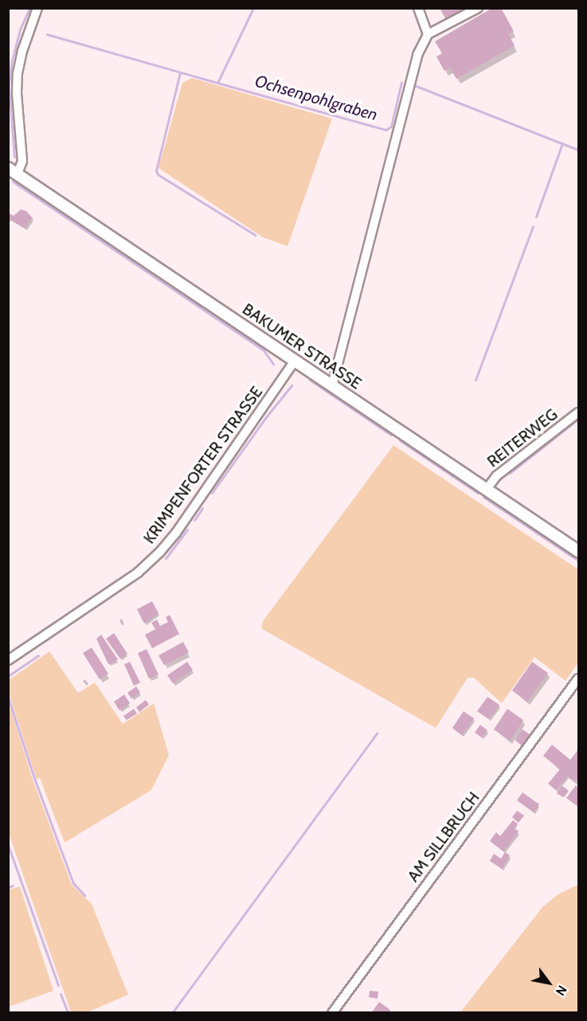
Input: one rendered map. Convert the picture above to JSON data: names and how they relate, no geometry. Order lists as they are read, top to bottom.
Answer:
{
  "streets": {
    "main road": ["BAKUMER STRASSE"],
    "street": ["REITERWEG", "KRIMPENFORTER STRASSE", "AM SILLBRUCH"]
  },
  "crossings": [
    ["BAKUMER STRASSE", "REITERWEG"],
    ["BAKUMER STRASSE", "KRIMPENFORTER STRASSE"]
  ],
  "water": ["Ochsenpohlgraben"],
  "north": "bottom right"
}
